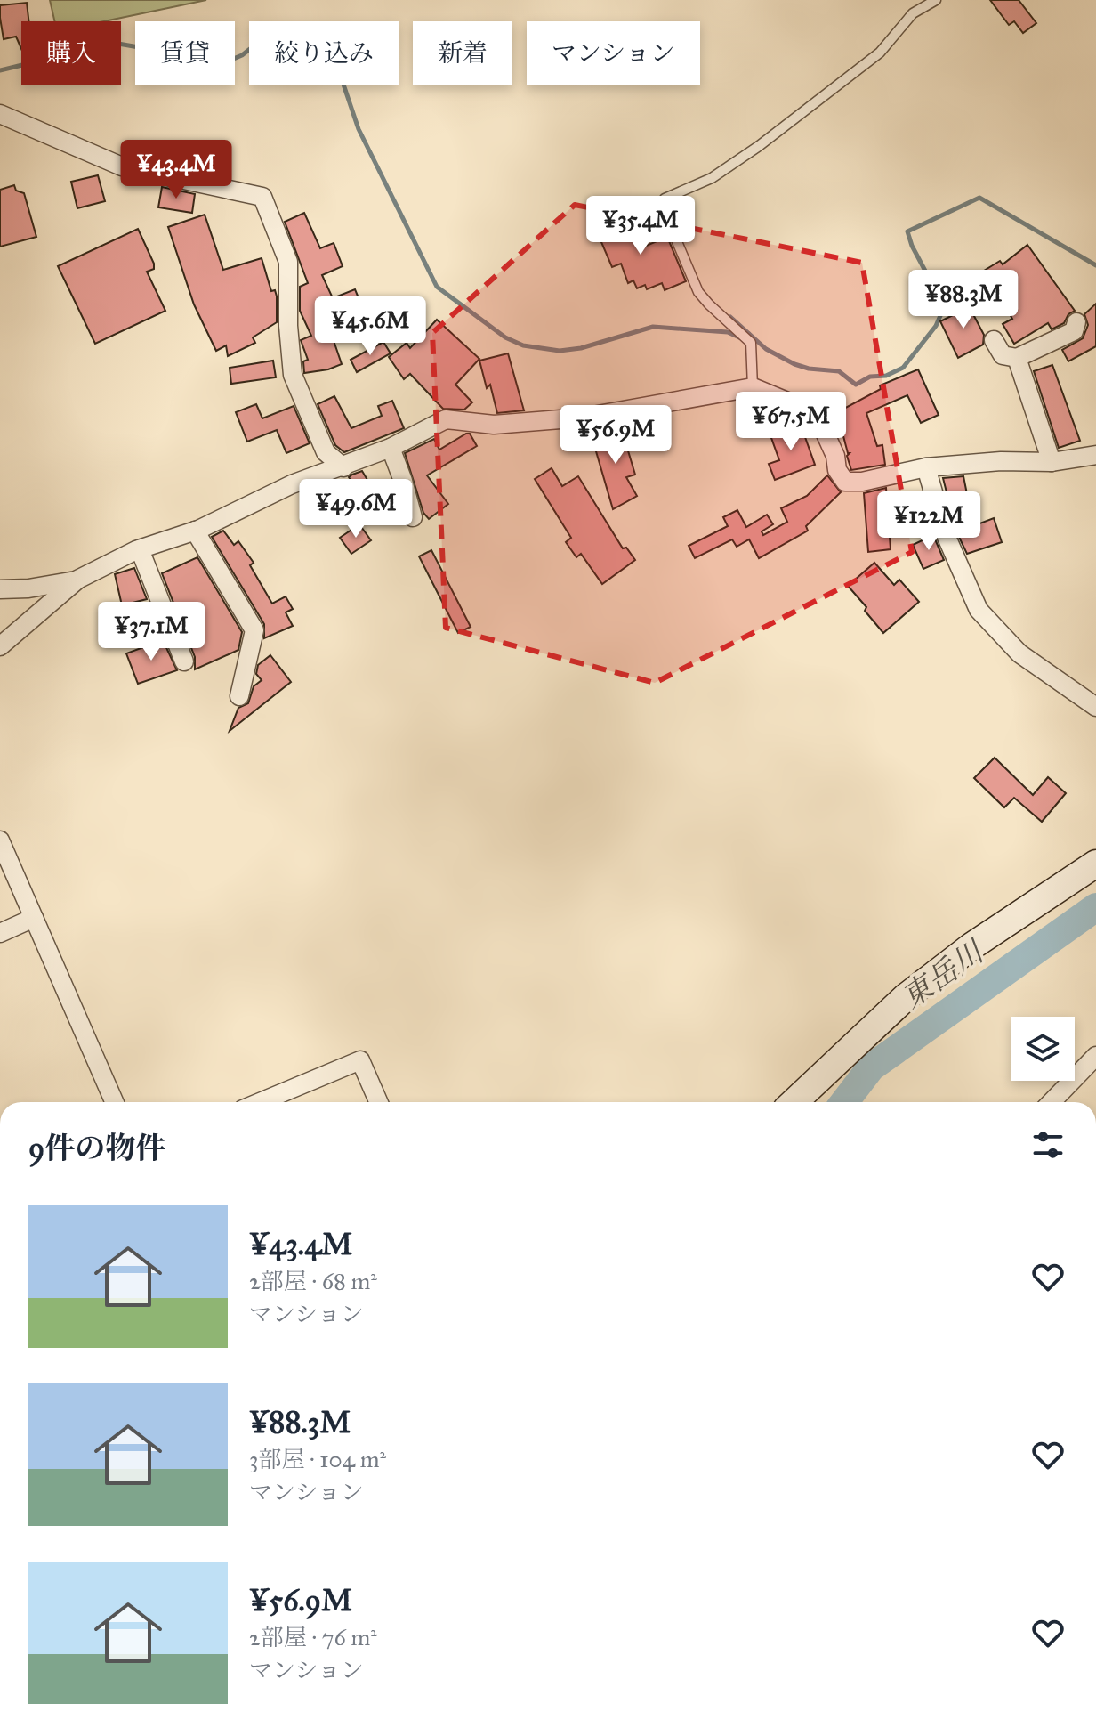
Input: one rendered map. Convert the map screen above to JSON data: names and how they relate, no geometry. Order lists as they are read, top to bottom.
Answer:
{
  "water": ["東岳川"],
  "page": {
    "chip": [
      "購入",
      "賃貸",
      "絞り込み",
      "新着",
      "マンション"
    ],
    "price": [
      "¥43.4M",
      "¥35.4M",
      "¥88.3M",
      "¥45.6M",
      "¥67.5M",
      "¥56.9M",
      "¥49.6M",
      "¥122M",
      "¥37.1M"
    ],
    "heading": "9件の物件",
    "list": [
      {
        "name": "¥43.4M",
        "note": "2部屋 · 68 m² · マンション"
      },
      {
        "name": "¥88.3M",
        "note": "3部屋 · 104 m² · マンション"
      },
      {
        "name": "¥56.9M",
        "note": "2部屋 · 76 m² · マンション"
      }
    ]
  }
}
